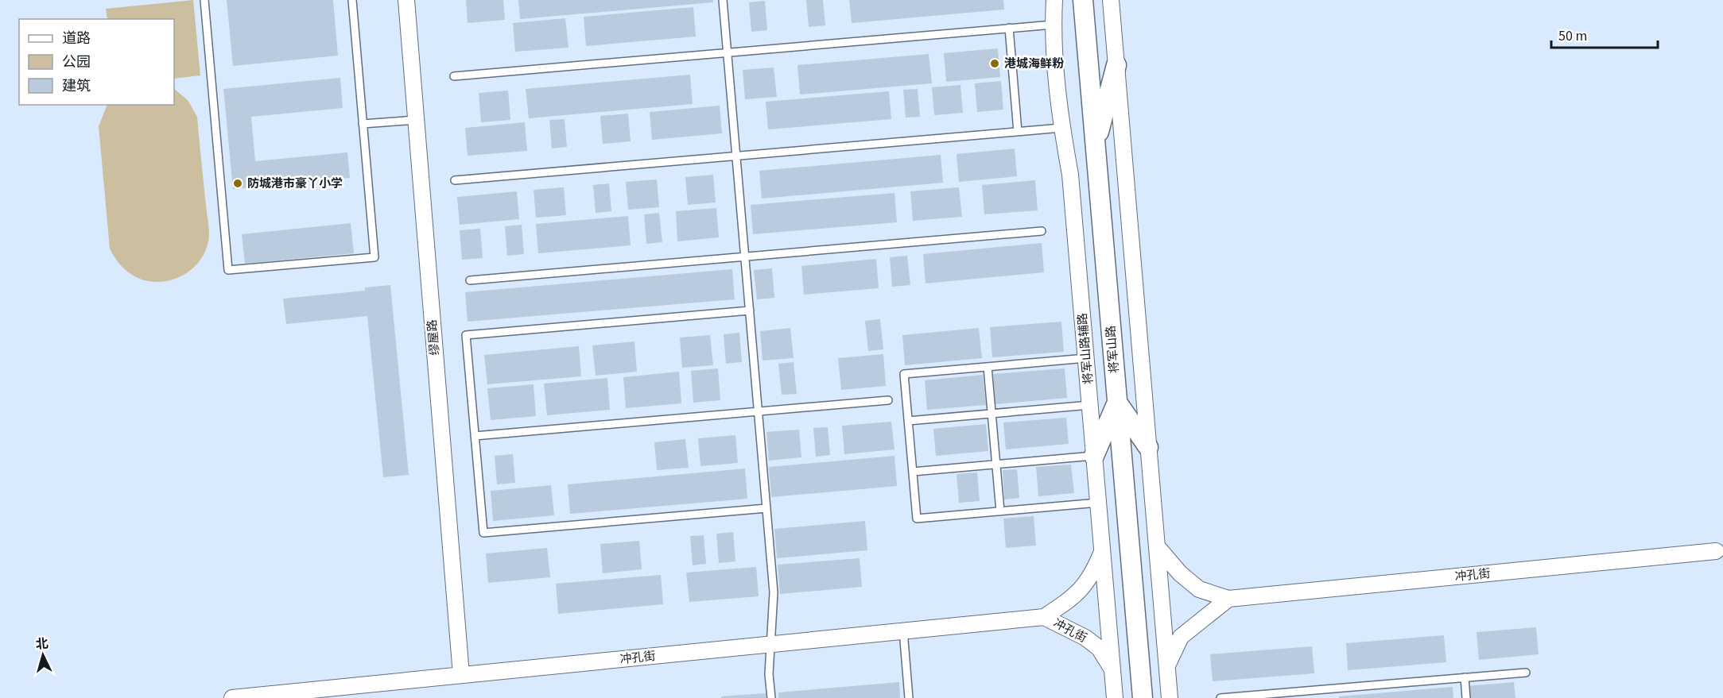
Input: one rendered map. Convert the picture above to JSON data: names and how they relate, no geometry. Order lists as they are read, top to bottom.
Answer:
{
  "streets": {
    "street": [
      "缪屋路",
      "将军山路辅路",
      "将军山路",
      "冲孔街"
    ]
  },
  "crossings": [
    ["缪屋路", "冲孔街"],
    ["将军山路辅路", "冲孔街"]
  ],
  "places": ["港城海鲜粉", "防城港市豪丫小学"],
  "legend": ["道路", "公园", "建筑"],
  "scale_bar": "50 m",
  "north": "top"
}
